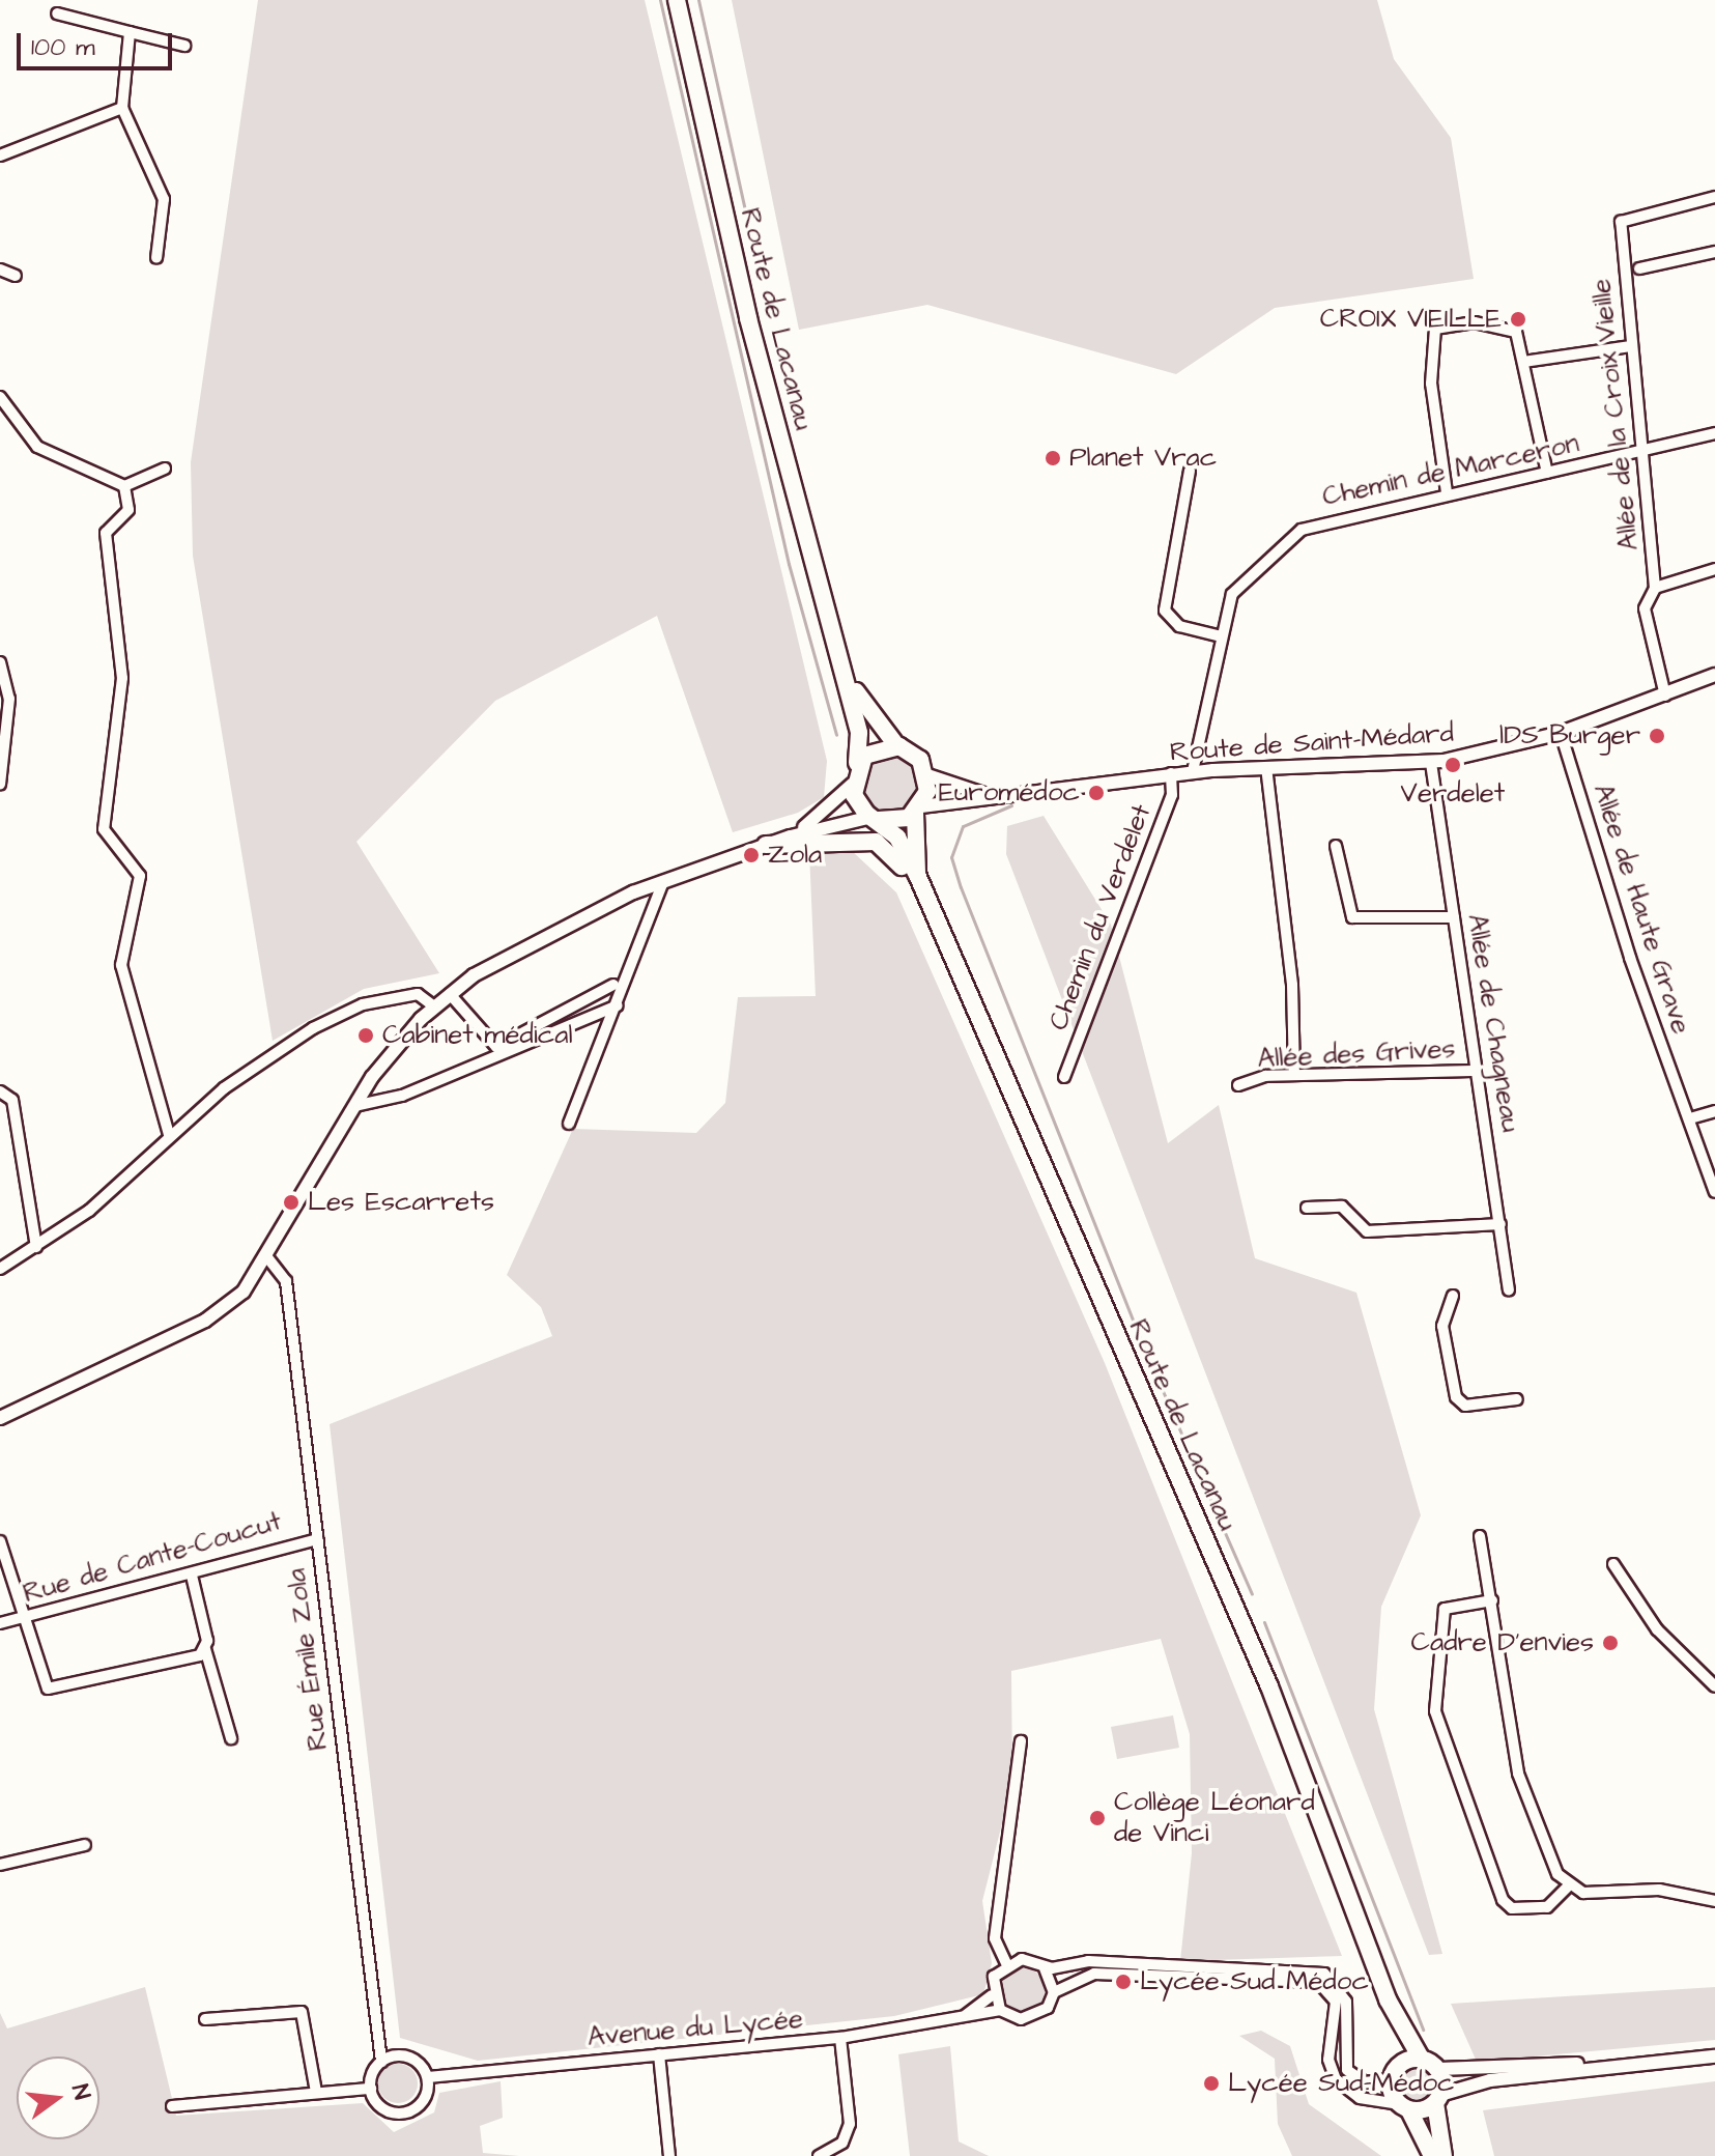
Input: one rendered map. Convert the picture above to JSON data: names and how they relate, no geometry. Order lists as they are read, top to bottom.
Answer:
{
  "streets": {
    "main road": ["Route de Lacanau"],
    "street": [
      "Allée de la Croix Vieille",
      "Chemin de Marceron",
      "Route de Saint-Médard",
      "Allée de Haute Grave",
      "Chemin du Verdelet",
      "Allée de Chagneau",
      "Allée des Grives",
      "Rue de Cante-Coucut",
      "Rue Émile Zola",
      "Avenue du Lycée"
    ]
  },
  "crossings": [
    ["Route de Lacanau", "Route de Saint-Médard"],
    ["Allée de la Croix Vieille", "Chemin de Marceron"],
    ["Allée de la Croix Vieille", "Route de Saint-Médard"],
    ["Chemin de Marceron", "Route de Saint-Médard"],
    ["Route de Saint-Médard", "Allée de Haute Grave"],
    ["Route de Saint-Médard", "Chemin du Verdelet"],
    ["Route de Saint-Médard", "Allée de Chagneau"],
    ["Allée de Chagneau", "Allée des Grives"],
    ["Rue de Cante-Coucut", "Rue Émile Zola"],
    ["Rue Émile Zola", "Avenue du Lycée"]
  ],
  "places": [
    "CROIX VIEILLE",
    "Planet Vrac",
    "lDS Burger",
    "Verdelet",
    "Euromédoc",
    "Zola",
    "Cabinet médical",
    "Les Escarrets",
    "Cadre D'envies",
    "Collège Léonard de Vinci",
    "Lycée Sud Médoc",
    "Lycée Sud-Médoc"
  ],
  "scale_bar": "100 m",
  "north": "right"
}
